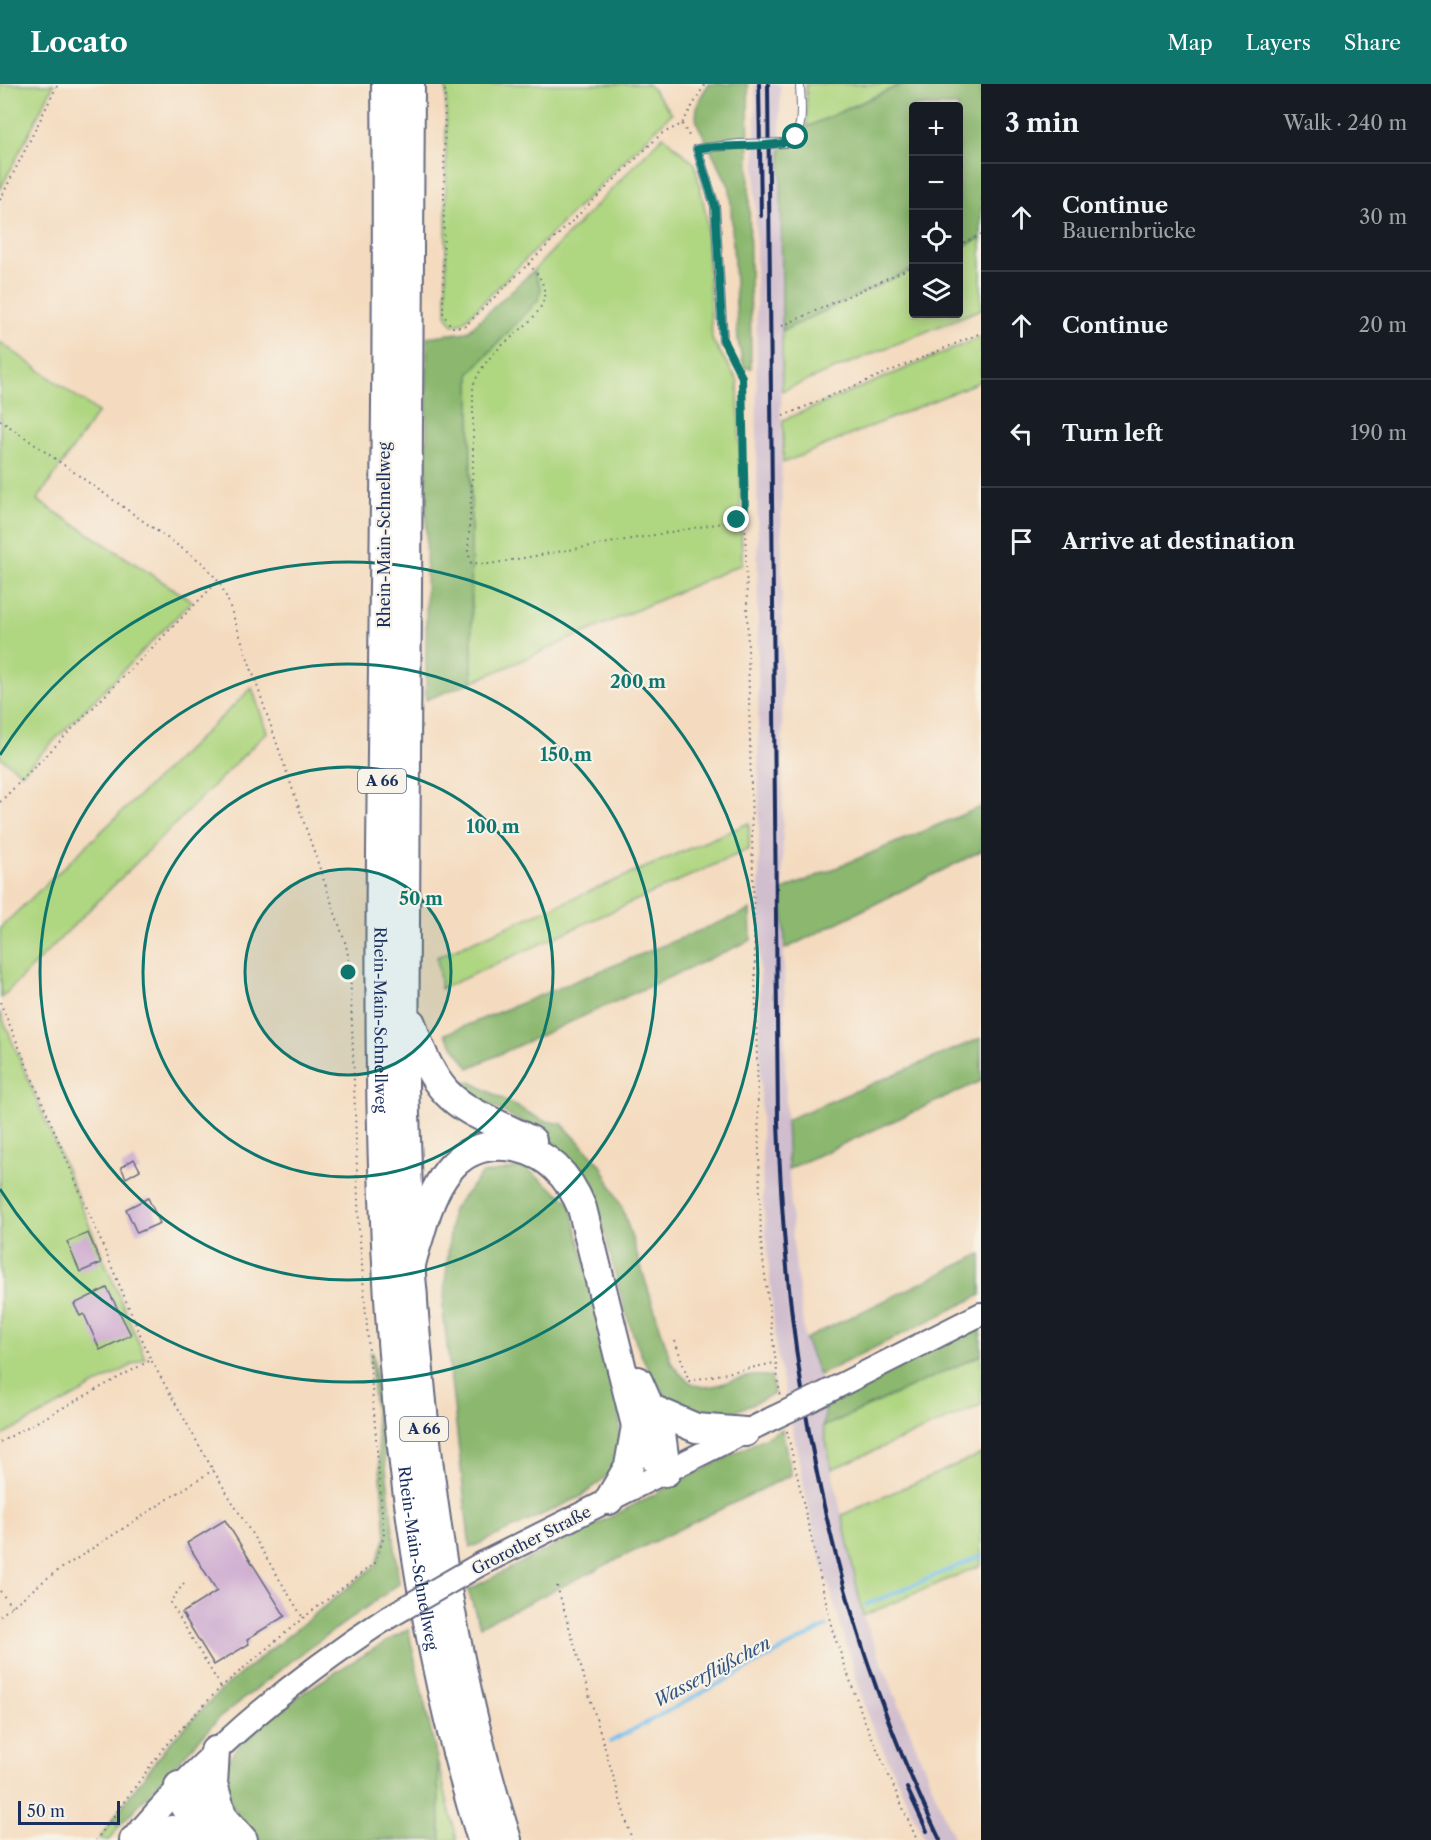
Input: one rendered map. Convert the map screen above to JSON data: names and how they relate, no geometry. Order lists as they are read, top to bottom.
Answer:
{
  "streets": {
    "highway": ["Rhein-Main-Schnellweg", "A 66"],
    "main road": ["Grorother Straße"]
  },
  "crossings": [
    ["Rhein-Main-Schnellweg", "A 66"]
  ],
  "water": ["Wasserflüßchen"],
  "scale_bar": "50 m",
  "page": {
    "header": "Locato",
    "nav": ["Map", "Layers", "Share"],
    "heading": ["3 min", "Walk · 240 m"],
    "map_buttons": ["+", "−"],
    "list": [
      ["Continue", "Bauernbrücke", "30 m"],
      ["Continue", "20 m"],
      ["Turn left", "190 m"],
      "Arrive at destination"
    ],
    "scale": "50 m"
  },
  "rings": [
    "200 m",
    "150 m",
    "100 m",
    "50 m"
  ]
}
